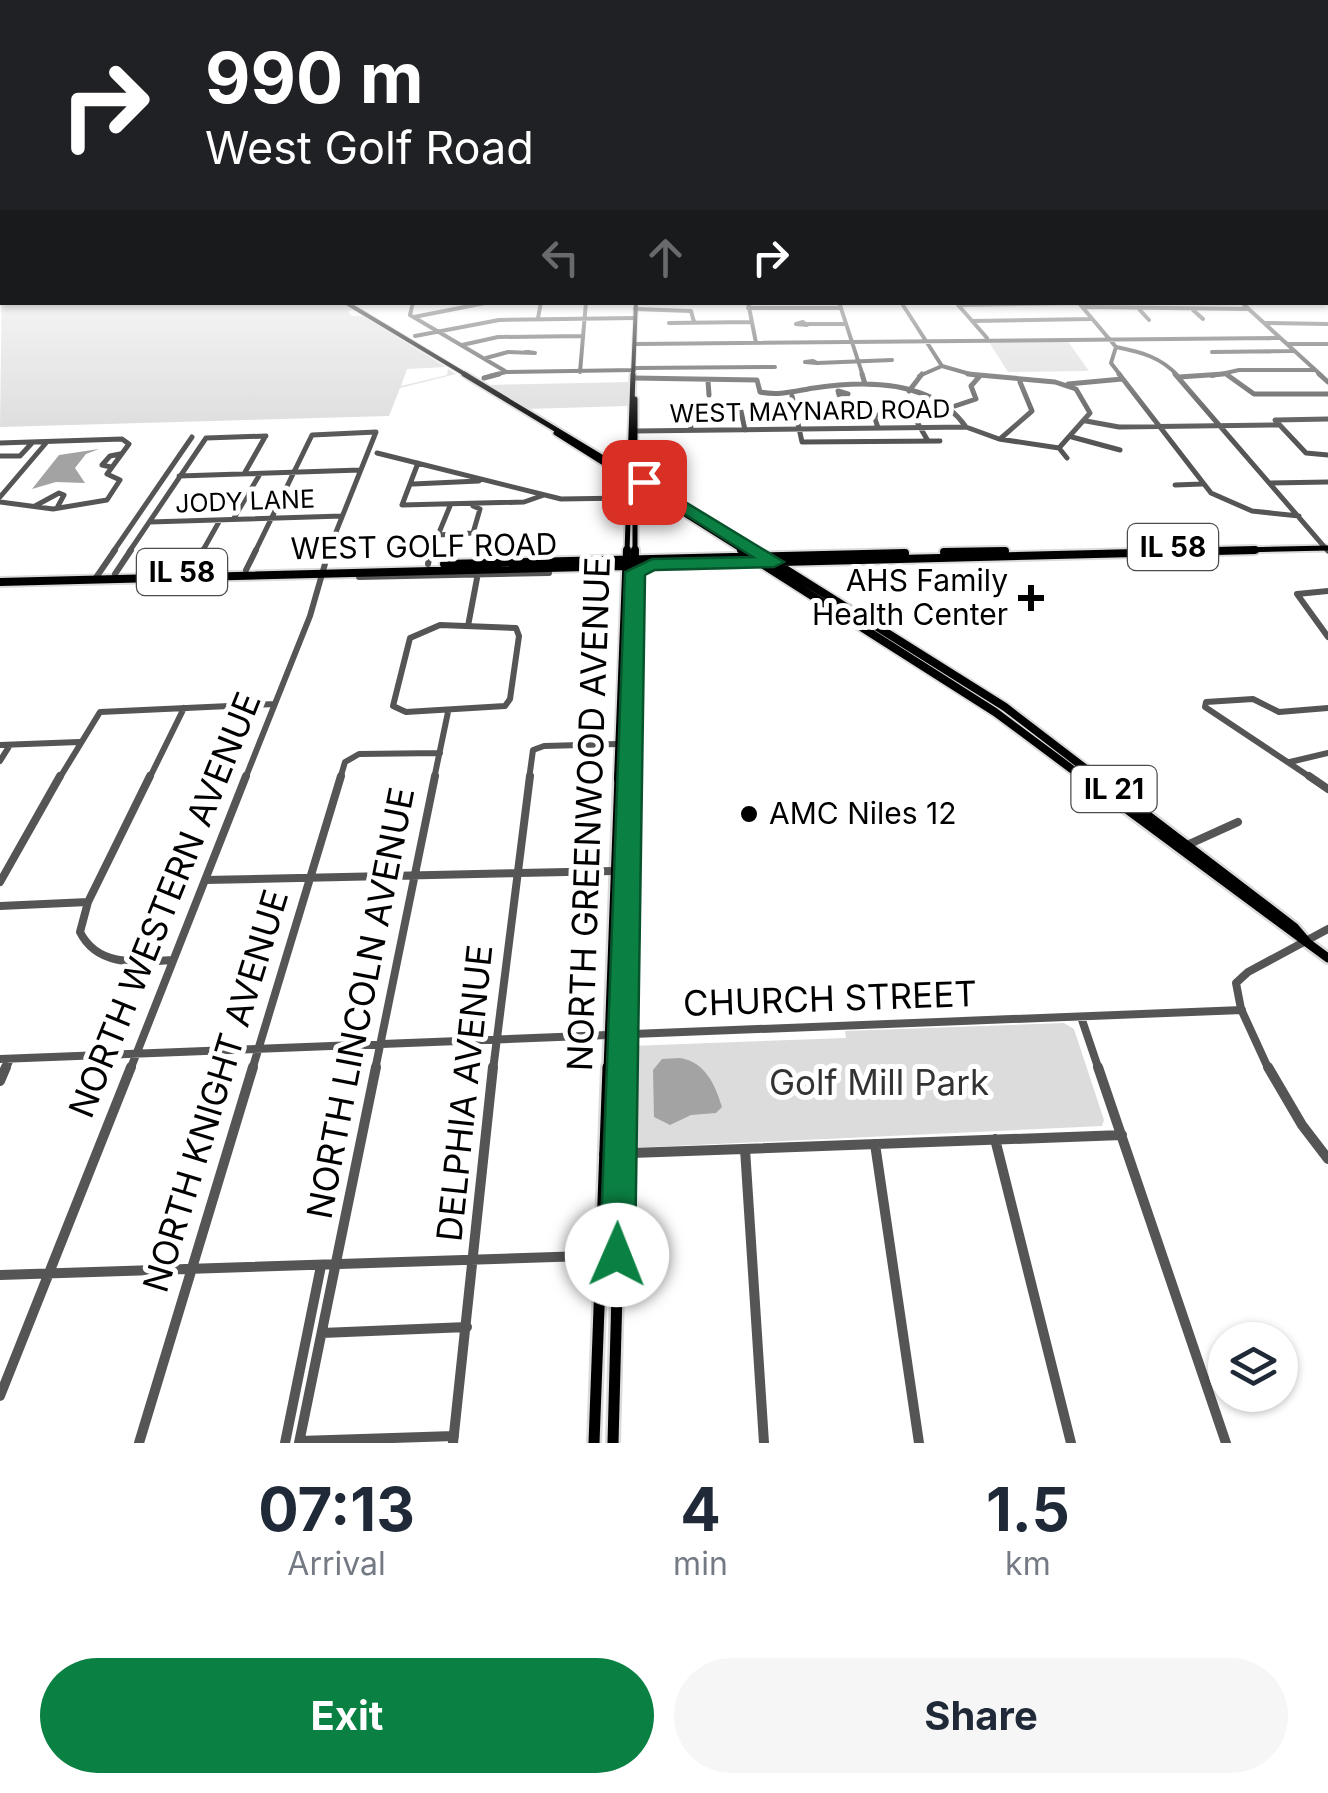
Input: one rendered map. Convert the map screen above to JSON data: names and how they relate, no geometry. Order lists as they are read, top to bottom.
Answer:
{
  "streets": {
    "main road": [
      "WEST GOLF ROAD",
      "IL 58",
      "IL 21",
      "NORTH GREENWOOD AVENUE"
    ],
    "street": [
      "WEST MAYNARD ROAD",
      "JODY LANE",
      "NORTH WESTERN AVENUE",
      "CHURCH STREET",
      "NORTH LINCOLN AVENUE",
      "NORTH KNIGHT AVENUE",
      "DELPHIA AVENUE"
    ]
  },
  "crossings": [
    ["WEST MAYNARD ROAD", "NORTH GREENWOOD AVENUE"],
    ["JODY LANE", "NORTH WESTERN AVENUE"],
    ["WEST GOLF ROAD", "IL 21"],
    ["WEST GOLF ROAD", "NORTH GREENWOOD AVENUE"],
    ["WEST GOLF ROAD", "NORTH WESTERN AVENUE"],
    ["IL 21", "NORTH GREENWOOD AVENUE"],
    ["NORTH GREENWOOD AVENUE", "CHURCH STREET"],
    ["NORTH GREENWOOD AVENUE", "DELPHIA AVENUE"],
    ["NORTH WESTERN AVENUE", "CHURCH STREET"],
    ["CHURCH STREET", "NORTH LINCOLN AVENUE"],
    ["CHURCH STREET", "NORTH KNIGHT AVENUE"],
    ["CHURCH STREET", "DELPHIA AVENUE"],
    ["NORTH LINCOLN AVENUE", "NORTH KNIGHT AVENUE"]
  ],
  "parks": ["Golf Mill Park"],
  "places": {
    "health": ["AHS Family Health Center"],
    "other": ["AMC Niles 12"]
  },
  "page": {
    "turn": ["990 m", "West Golf Road"],
    "eta": [
      "07:13",
      "Arrival",
      "4",
      "min",
      "1.5",
      "km"
    ],
    "buttons": ["Exit", "Share"]
  }
}
